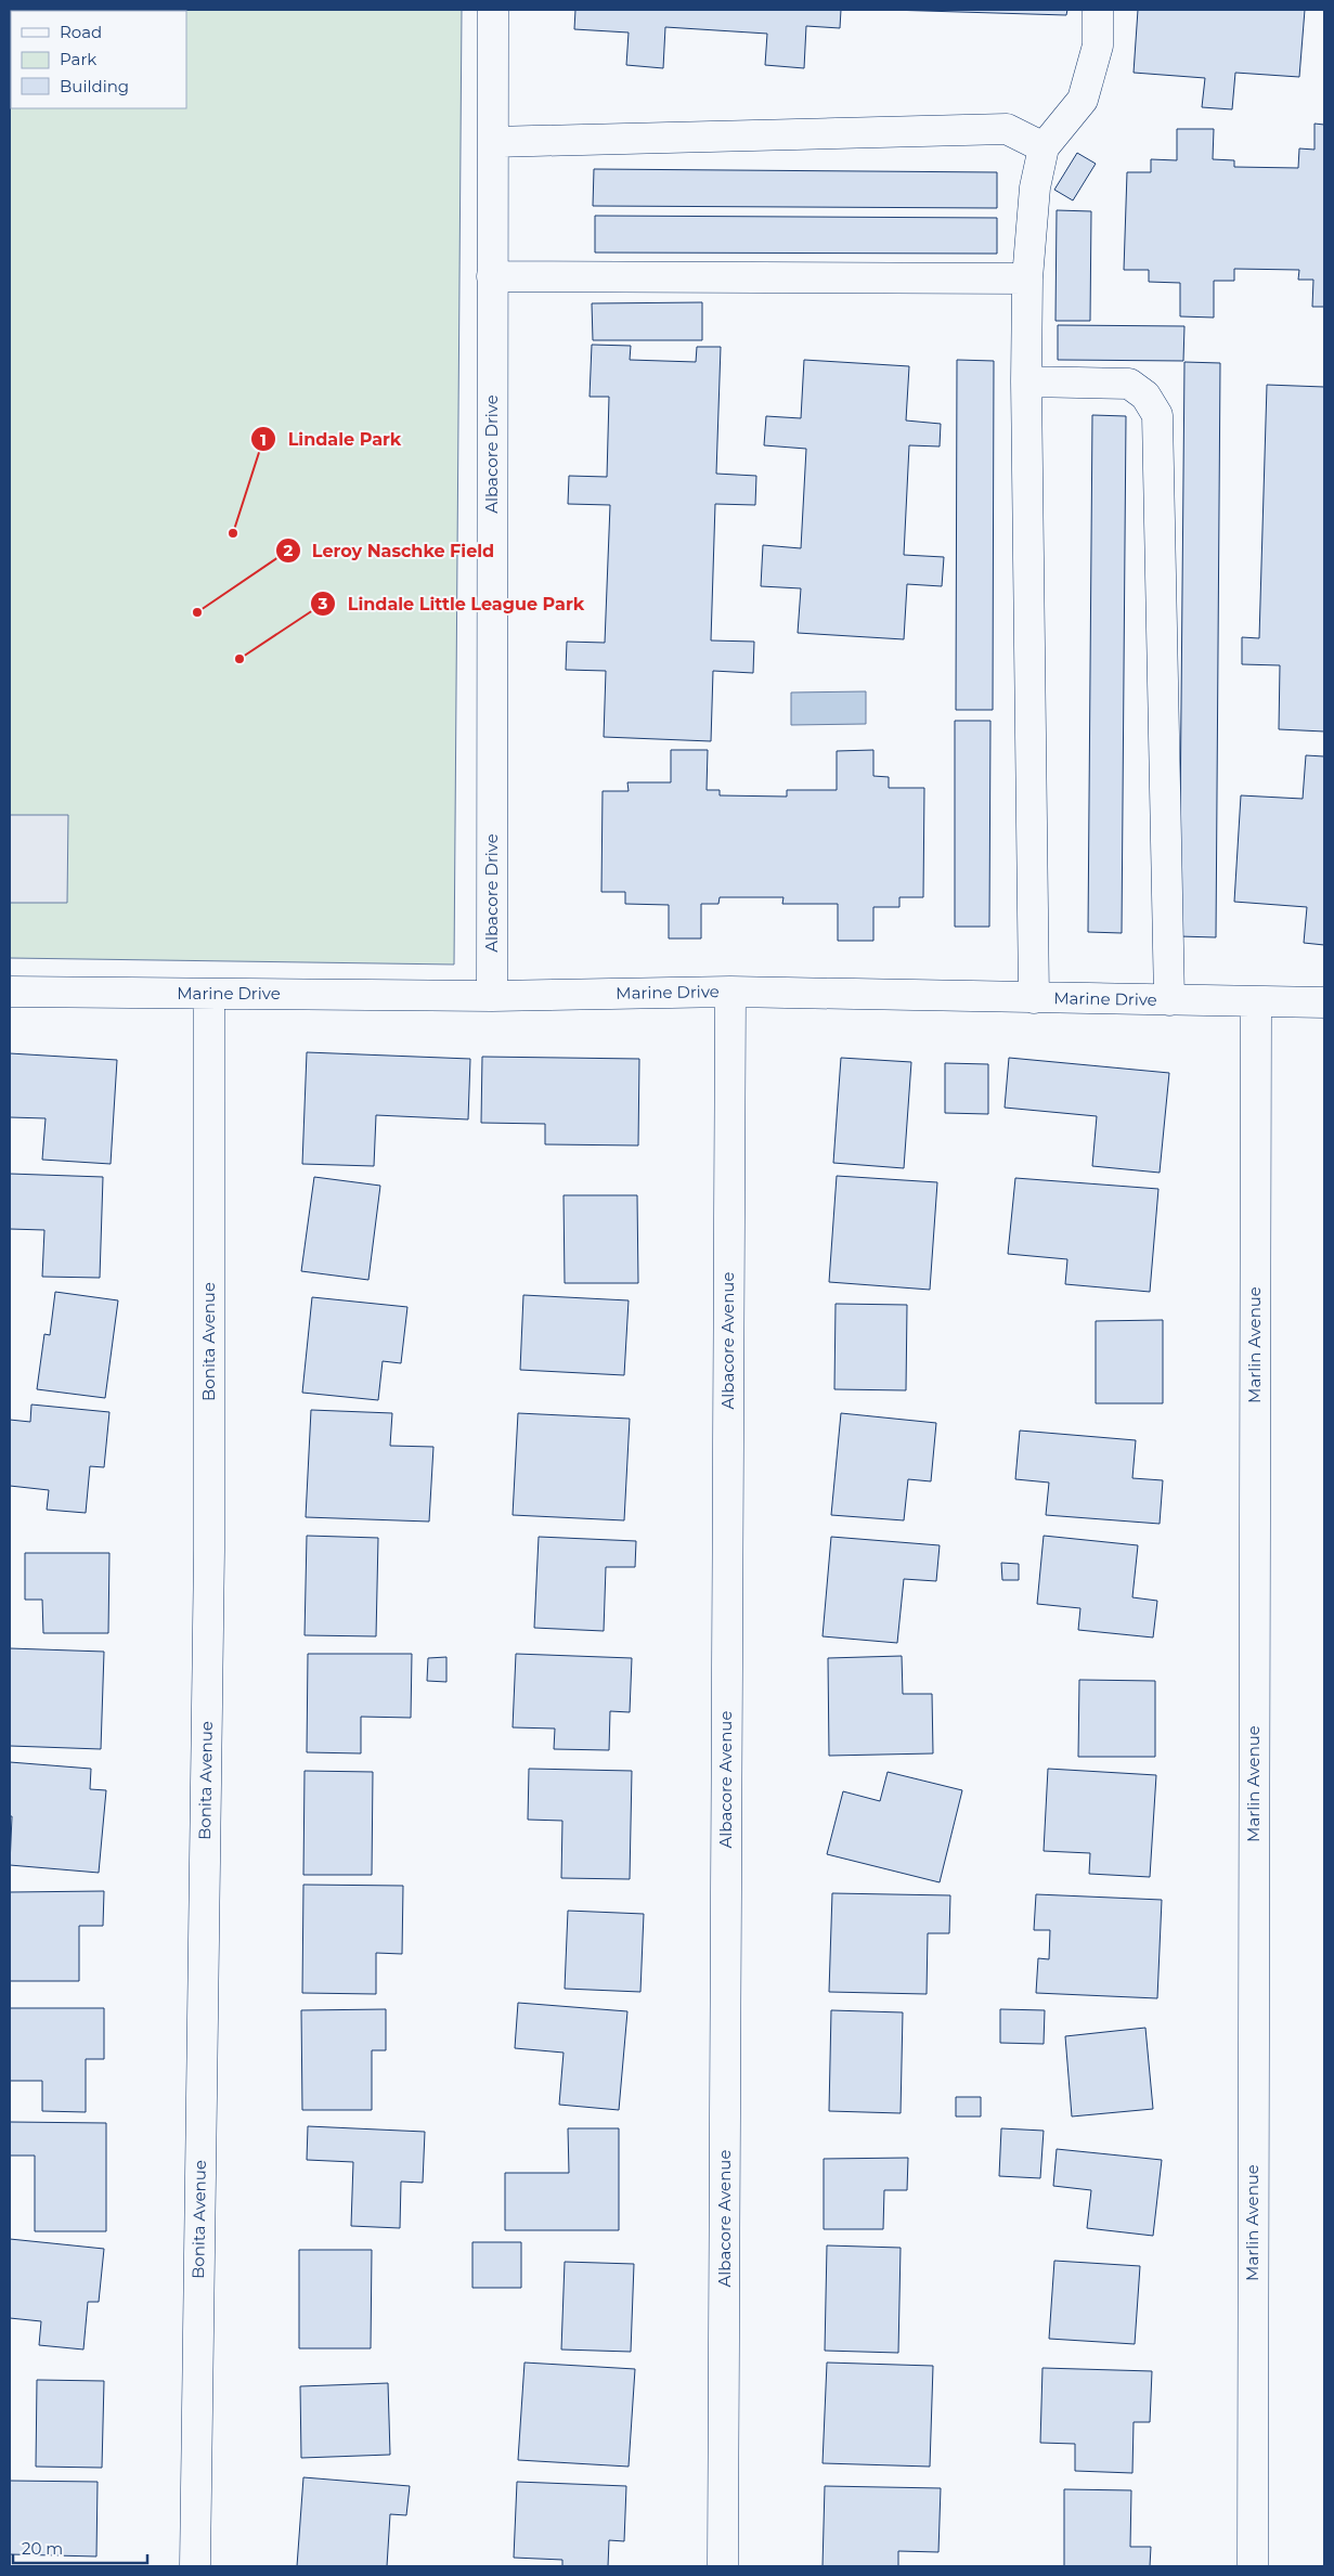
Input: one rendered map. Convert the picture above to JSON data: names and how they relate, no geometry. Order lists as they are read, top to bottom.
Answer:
{
  "streets": {
    "street": [
      "Albacore Drive",
      "Marine Drive",
      "Albacore Avenue",
      "Bonita Avenue",
      "Marlin Avenue"
    ]
  },
  "crossings": [
    ["Albacore Drive", "Marine Drive"],
    ["Marine Drive", "Albacore Avenue"],
    ["Marine Drive", "Bonita Avenue"],
    ["Marine Drive", "Marlin Avenue"]
  ],
  "places": ["Lindale Park", "Leroy Naschke Field", "Lindale Little League Park"],
  "legend": ["Road", "Park", "Building"],
  "scale_bar": "20 m"
}
